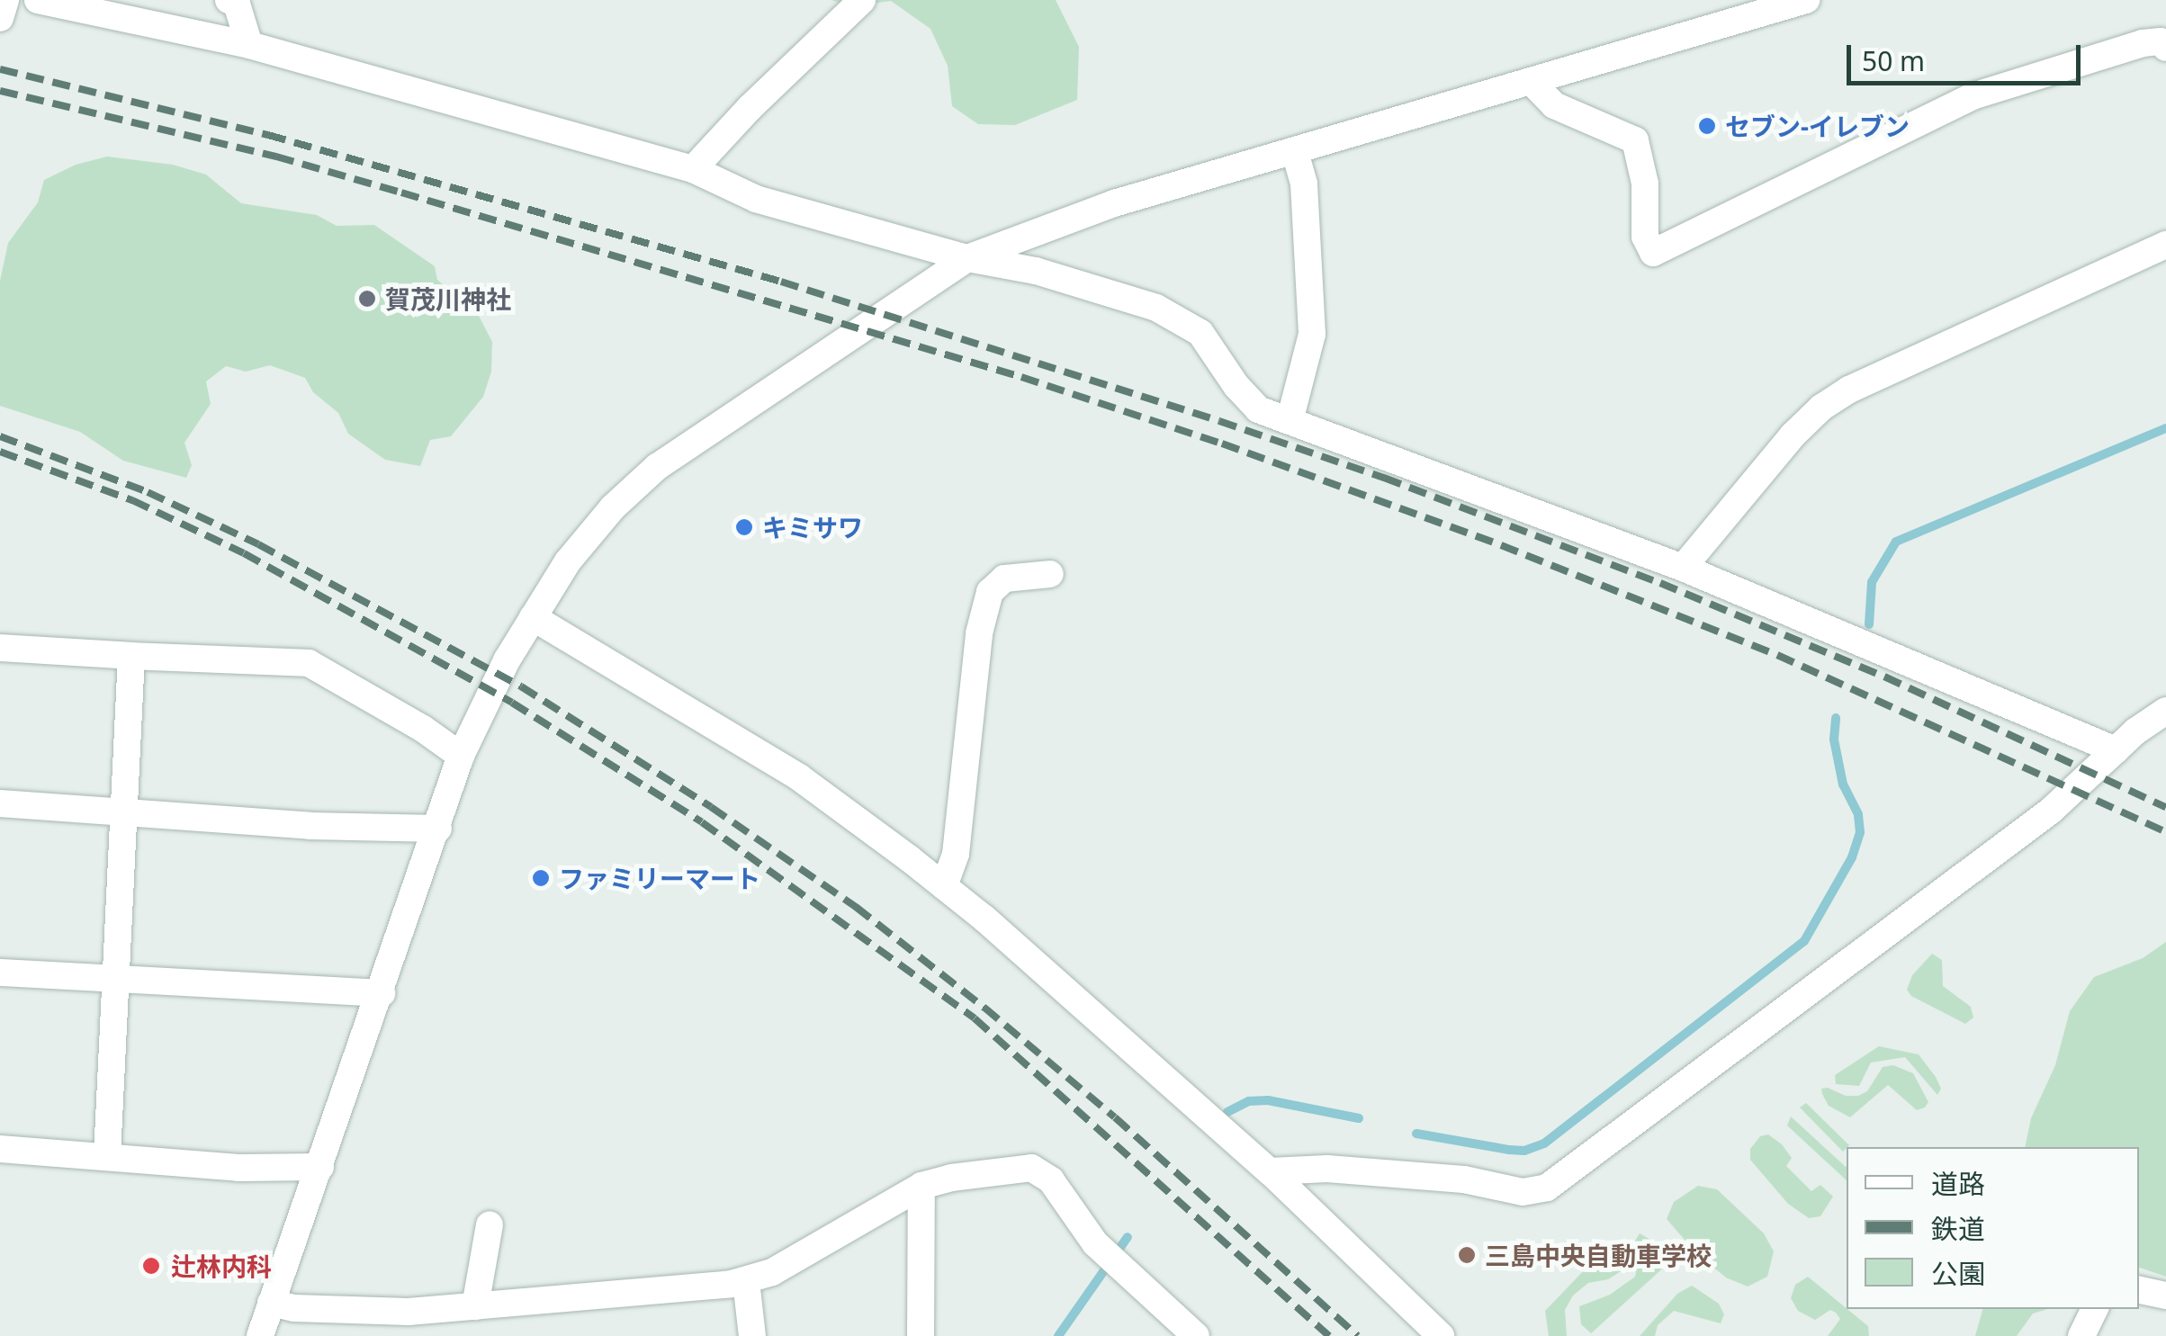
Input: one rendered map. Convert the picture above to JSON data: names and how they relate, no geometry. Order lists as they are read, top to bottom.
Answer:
{
  "places": [
    "セブン-イレブン",
    "賀茂川神社",
    "キミサワ",
    "ファミリーマート",
    "三島中央自動車学校",
    "辻林内科"
  ],
  "legend": ["道路", "鉄道", "公園"],
  "scale_bar": "50 m"
}
